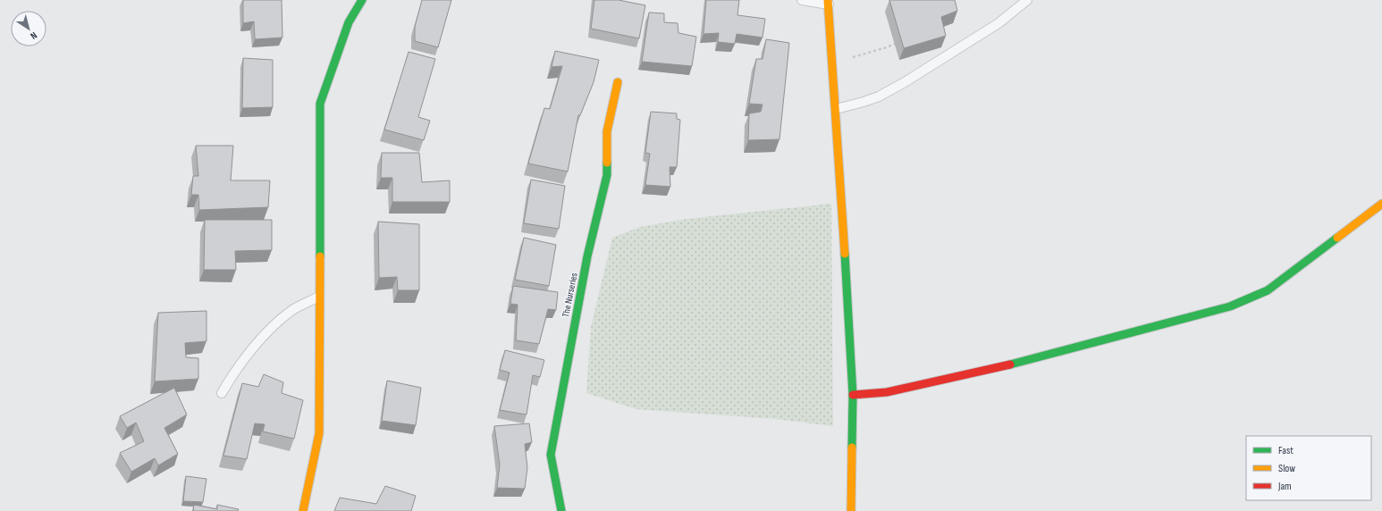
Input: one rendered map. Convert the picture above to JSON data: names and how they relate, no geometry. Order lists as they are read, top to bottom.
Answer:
{
  "streets": {
    "street": ["The Nurseries"]
  },
  "legend": ["Fast", "Slow", "Jam"],
  "north": "bottom right"
}
